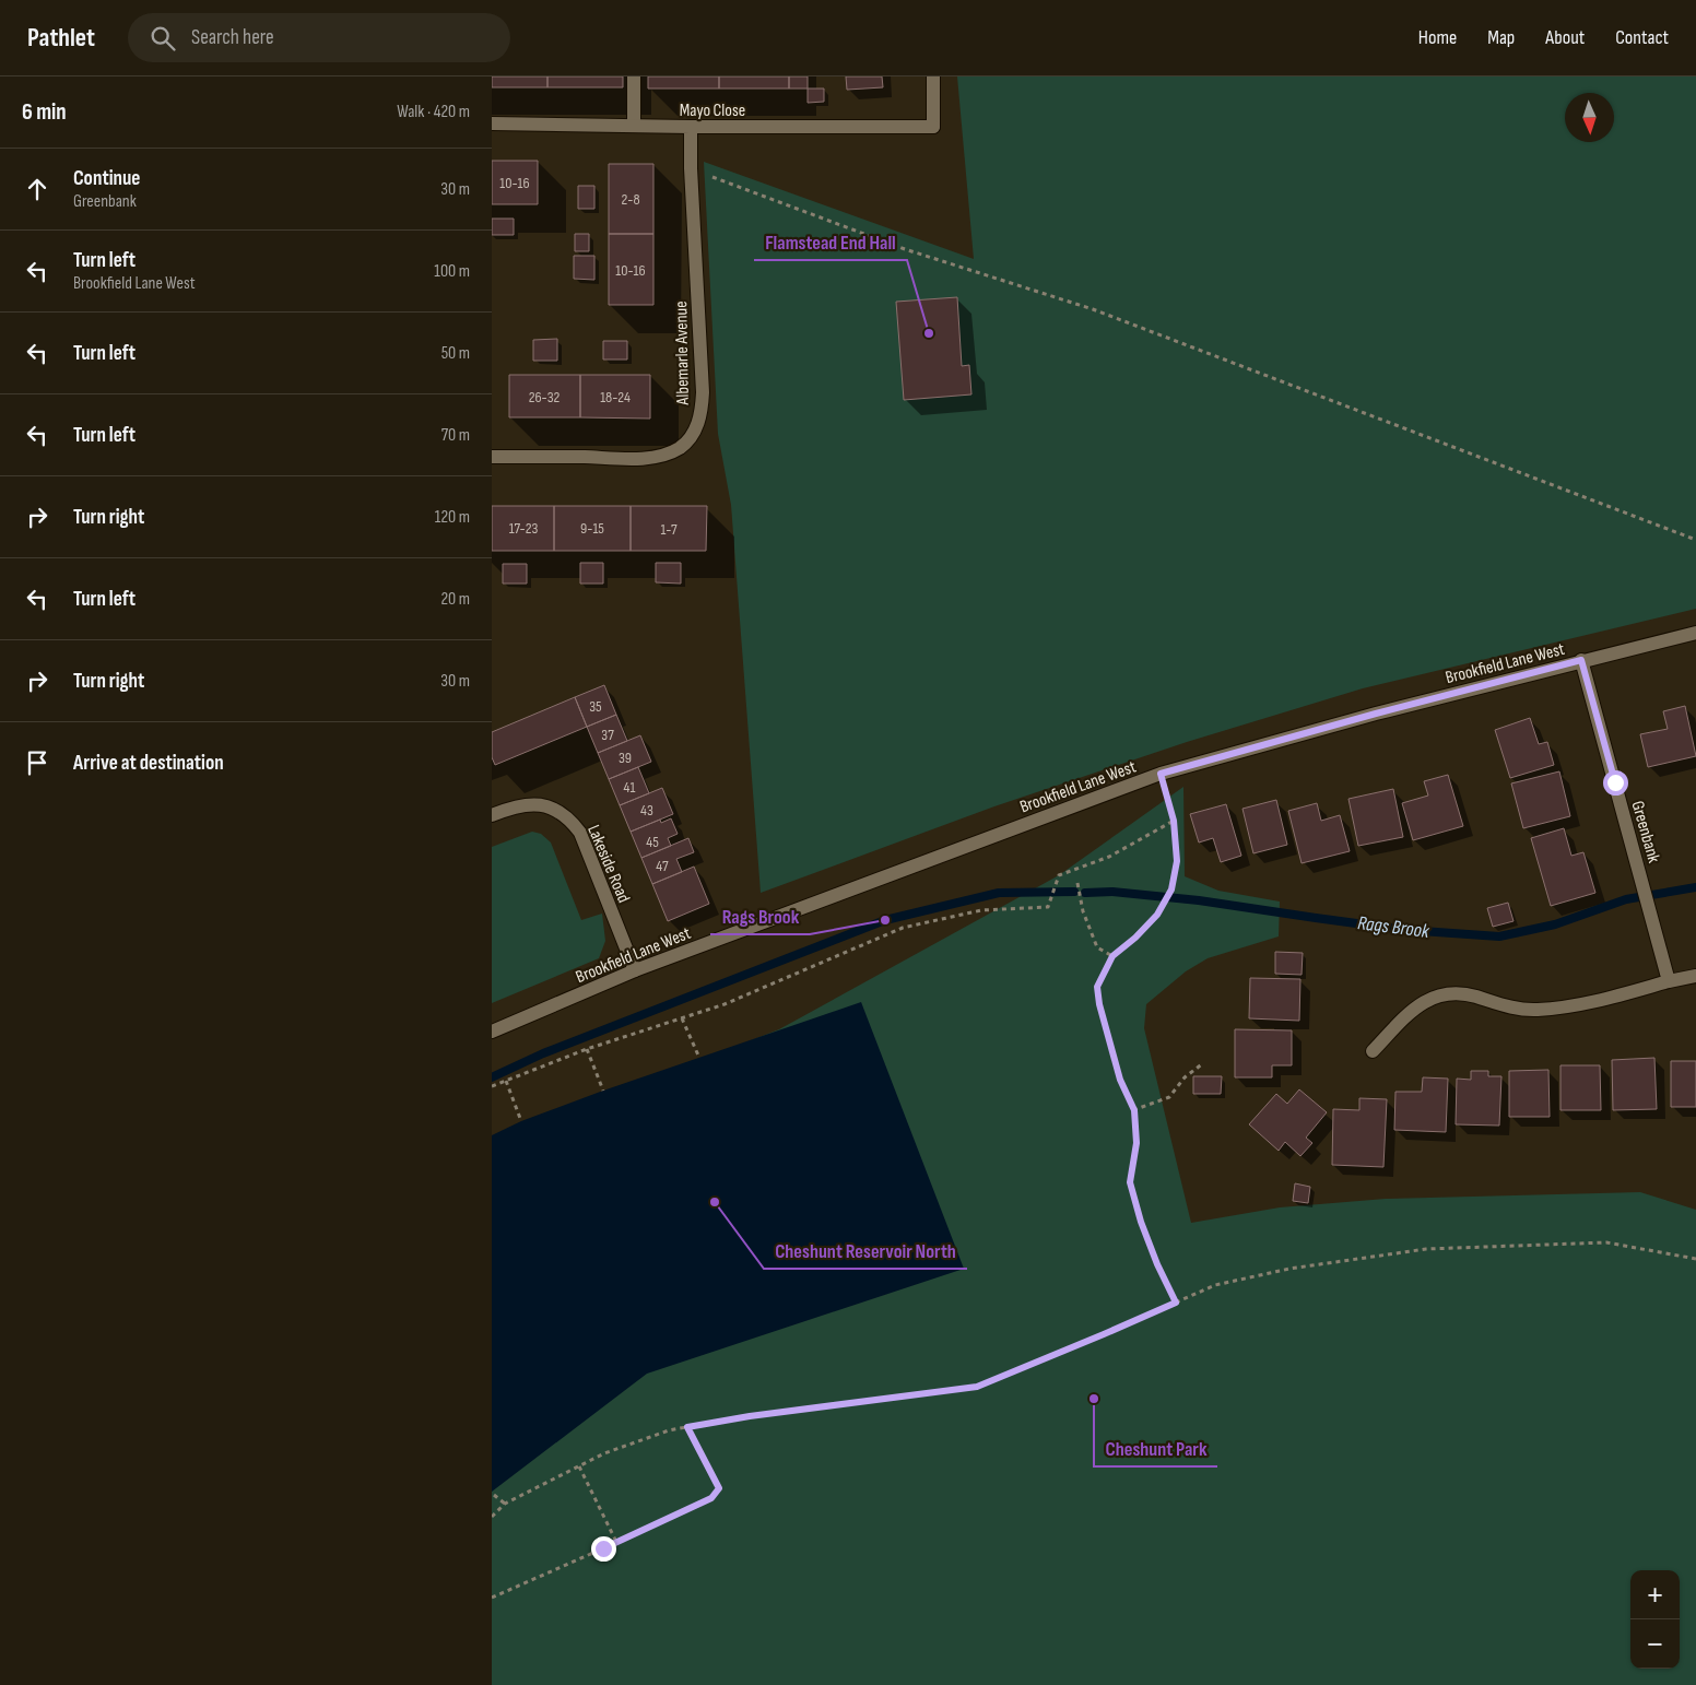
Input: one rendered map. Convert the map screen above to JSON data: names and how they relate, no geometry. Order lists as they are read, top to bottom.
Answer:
{
  "streets": {
    "street": [
      "Mayo Close",
      "Albemarle Avenue",
      "Brookfield Lane West",
      "Greenbank",
      "Lakeside Road"
    ]
  },
  "crossings": [
    ["Mayo Close", "Albemarle Avenue"],
    ["Brookfield Lane West", "Greenbank"],
    ["Brookfield Lane West", "Lakeside Road"]
  ],
  "water": ["Rags Brook"],
  "places": [
    "Flamstead End Hall",
    "Rags Brook",
    "Cheshunt Reservoir North",
    "Cheshunt Park"
  ],
  "house_numbers": [
    "10-16",
    "2-8",
    "10-16",
    "26-32",
    "18-24",
    "17-23",
    "9-15",
    "1-7",
    "35",
    "37",
    "39",
    "41",
    "43",
    "45",
    "47"
  ],
  "north": "bottom",
  "page": {
    "header": "Pathlet",
    "search": "Search here",
    "nav": [
      "Home",
      "Map",
      "About",
      "Contact"
    ],
    "heading": ["6 min", "Walk · 420 m"],
    "list": [
      ["Continue", "Greenbank", "30 m"],
      ["Turn left", "Brookfield Lane West", "100 m"],
      ["Turn left", "50 m"],
      ["Turn left", "70 m"],
      ["Turn right", "120 m"],
      ["Turn left", "20 m"],
      ["Turn right", "30 m"],
      "Arrive at destination"
    ],
    "map_buttons": ["+", "−"]
  }
}
